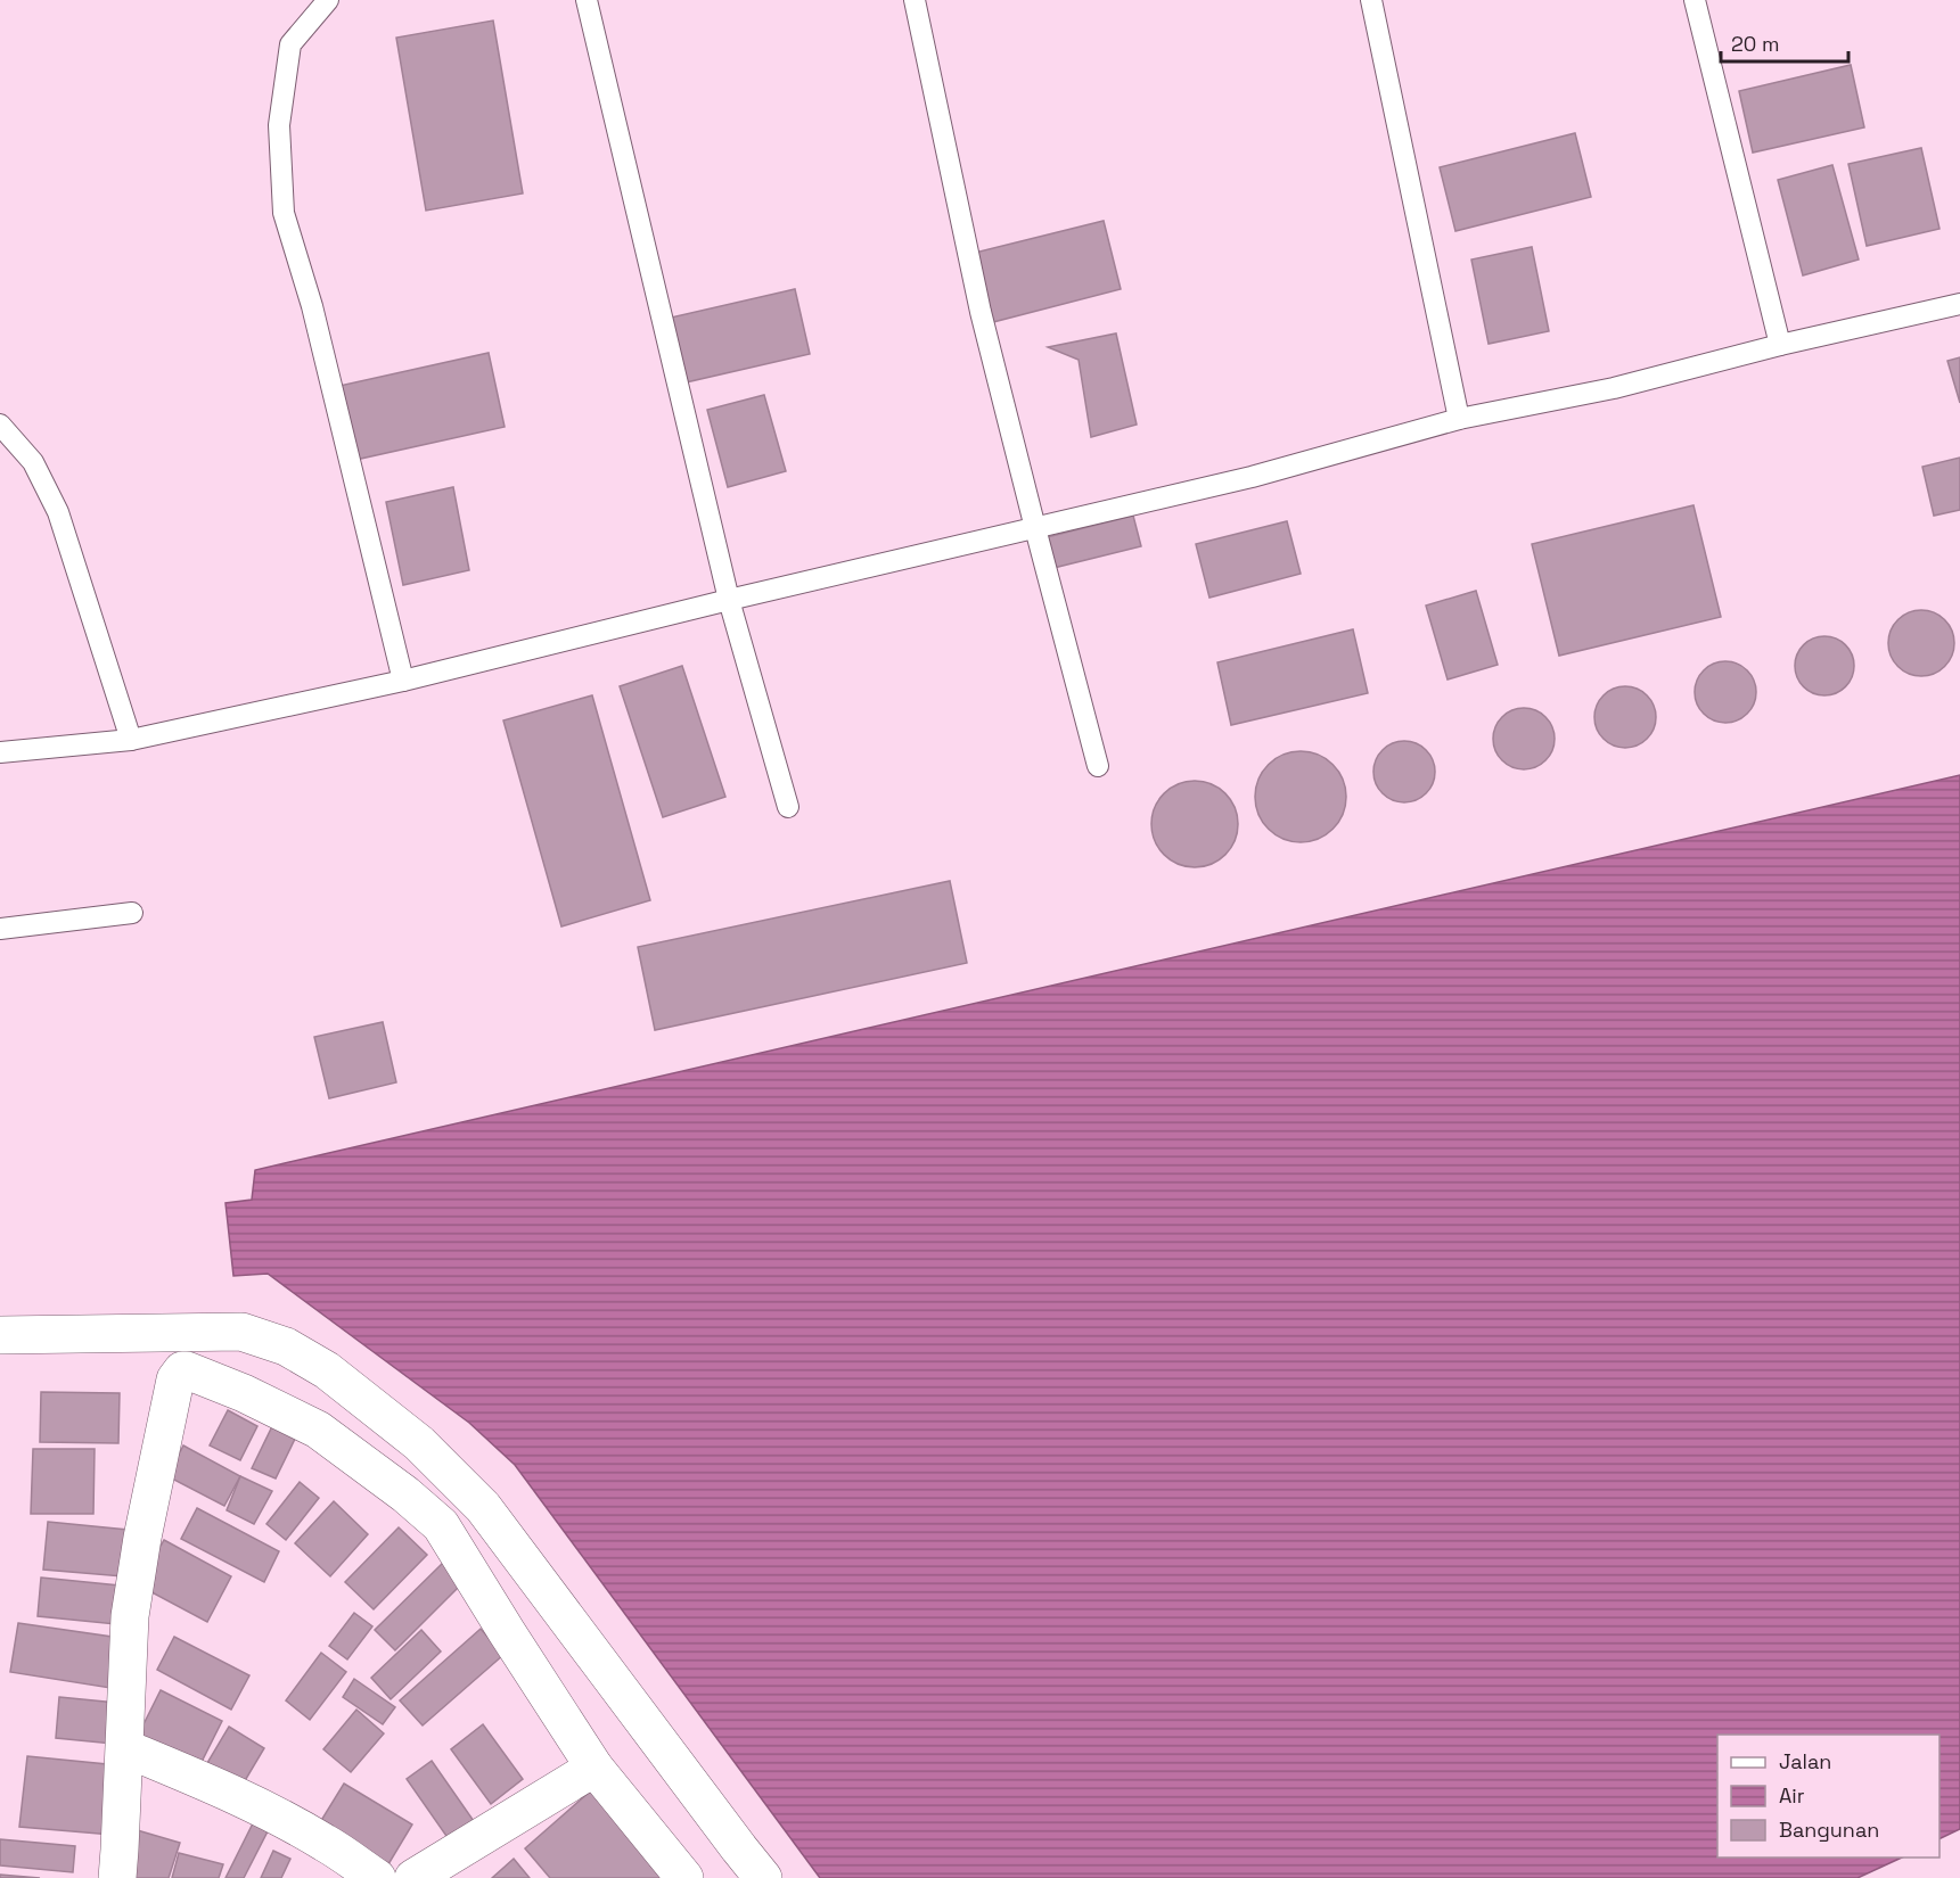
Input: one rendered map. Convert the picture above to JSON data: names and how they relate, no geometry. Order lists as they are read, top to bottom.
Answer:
{
  "legend": ["Jalan", "Air", "Bangunan"],
  "scale_bar": "20 m"
}
